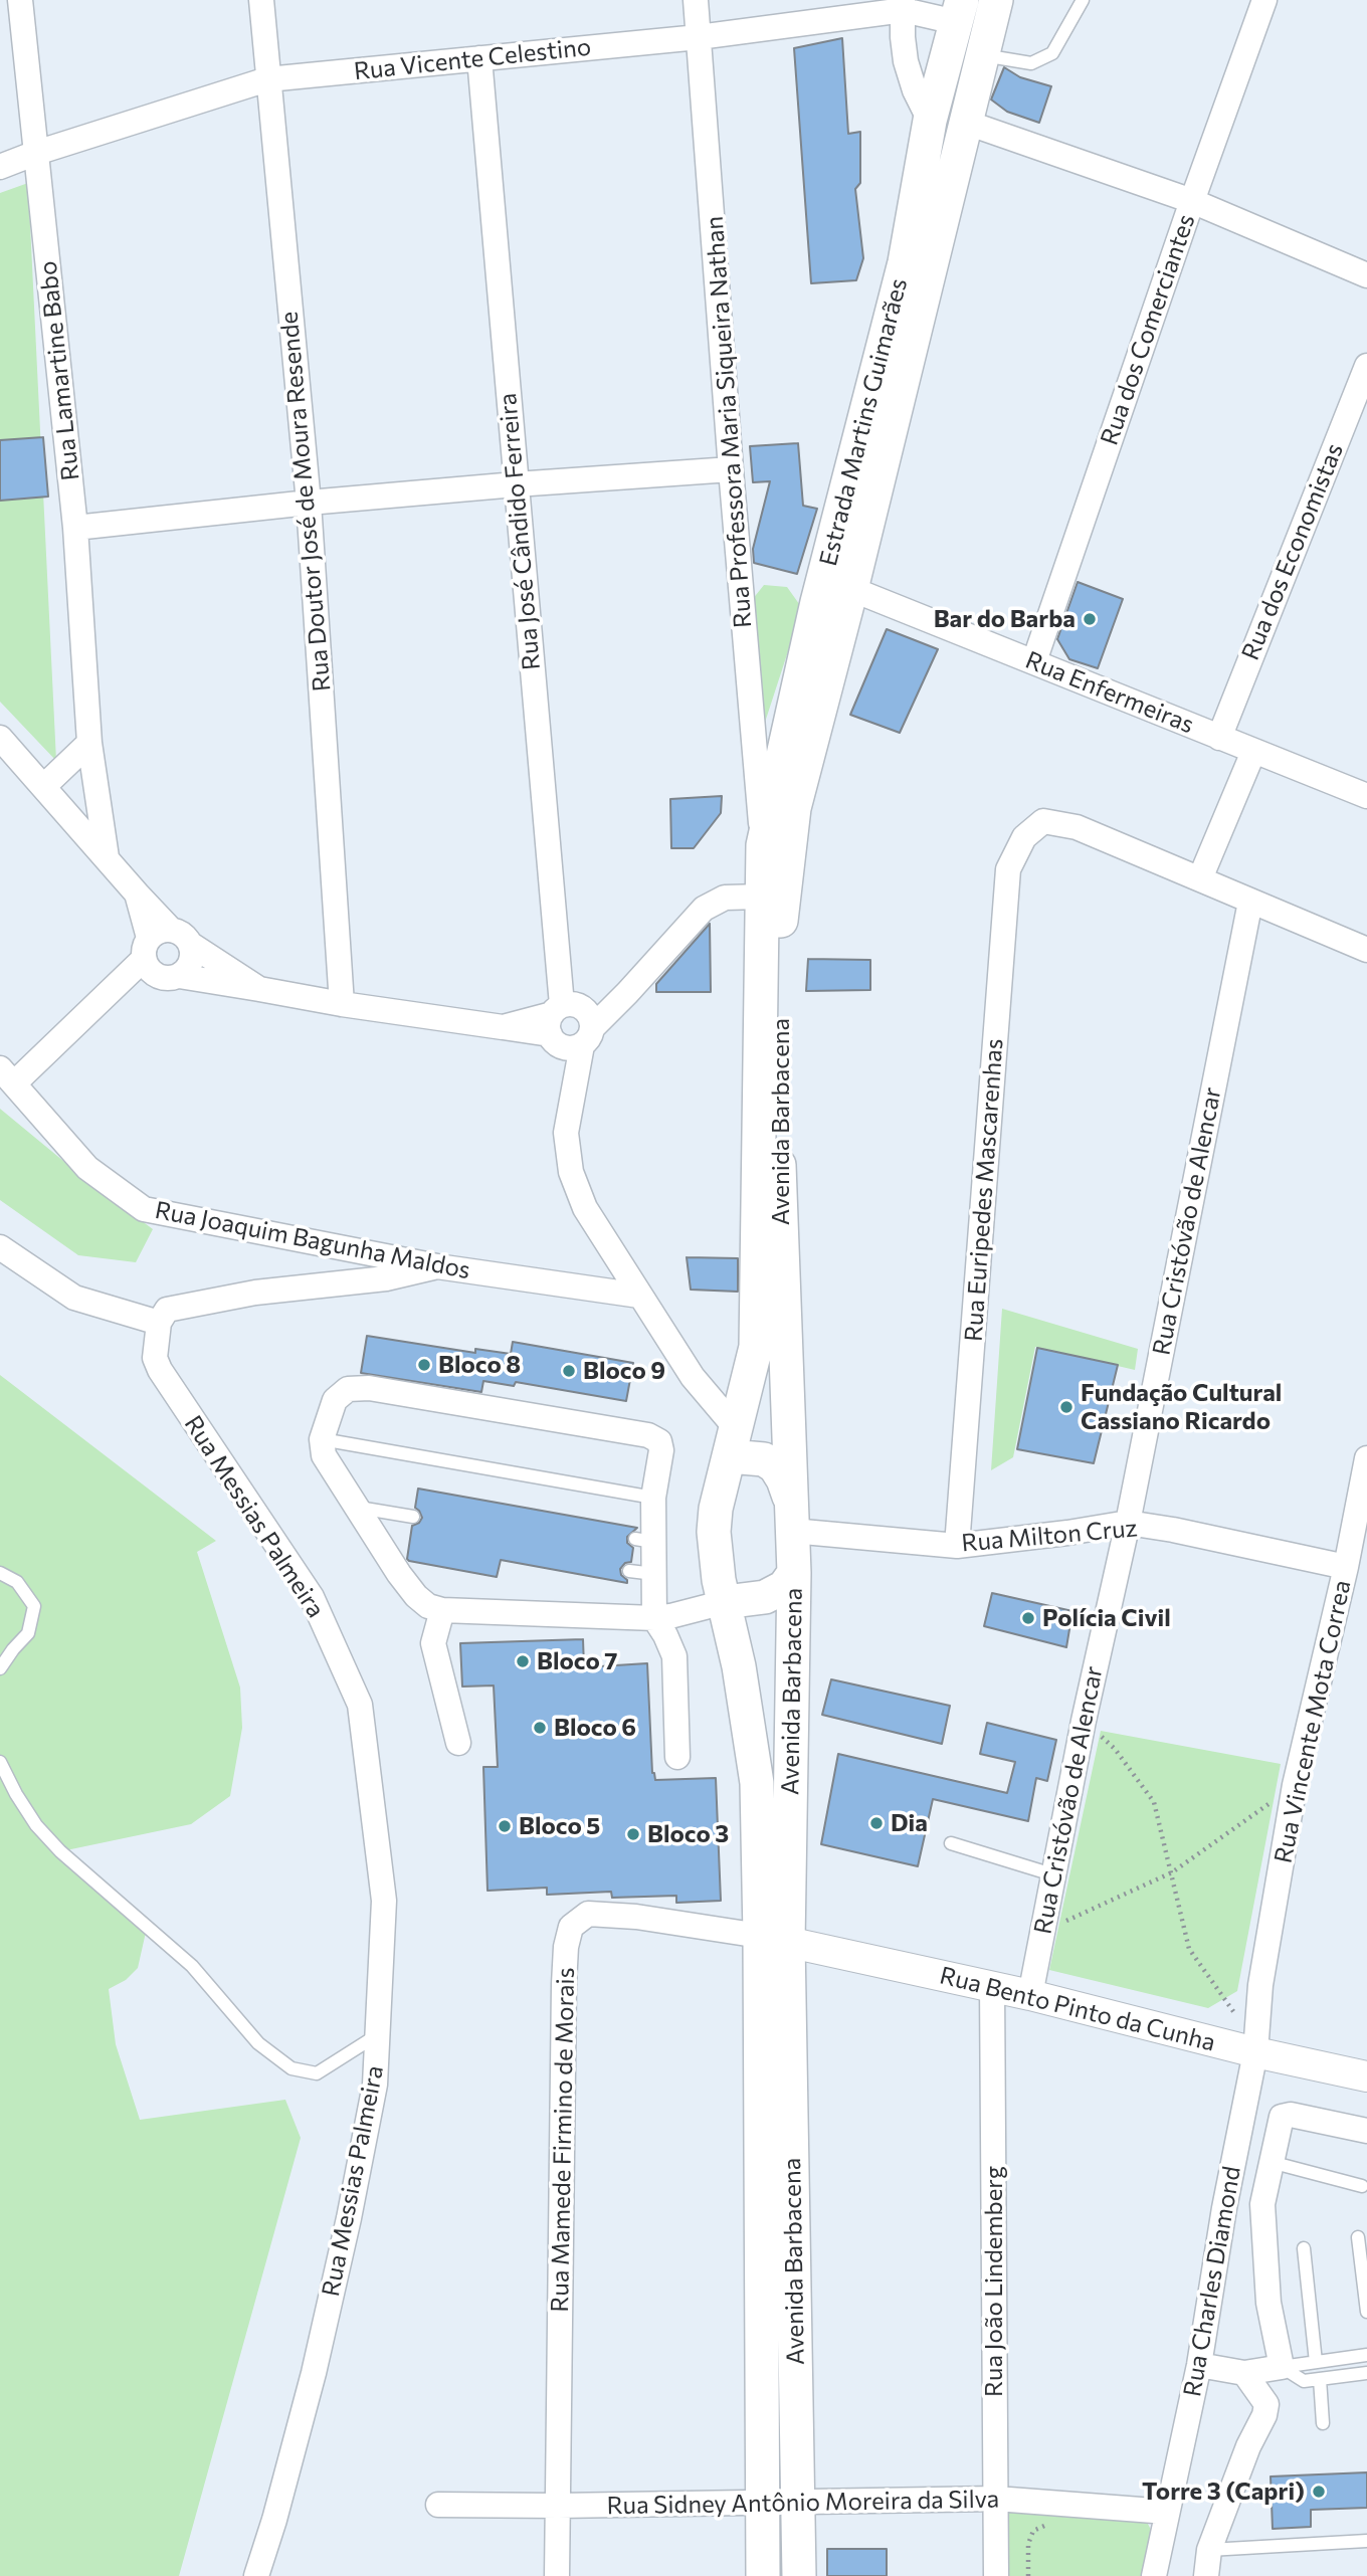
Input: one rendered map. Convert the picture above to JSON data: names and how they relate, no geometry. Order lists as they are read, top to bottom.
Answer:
{
  "streets": {
    "main road": ["Estrada Martins Guimarães", "Avenida Barbacena"],
    "street": [
      "Rua Vicente Celestino",
      "Rua dos Comerciantes",
      "Rua Lamartine Babo",
      "Rua Professora Maria Siqueira Nathan",
      "Rua Doutor José de Moura Resende",
      "Rua José Cândido Ferreira",
      "Rua dos Economistas",
      "Rua Enfermeiras",
      "Rua Euripedes Mascarenhas",
      "Rua Cristóvão de Alencar",
      "Rua Joaquim Bagunha Maldos",
      "Rua Messias Palmeira",
      "Rua Milton Cruz",
      "Rua Vincente Mota Correa",
      "Rua Bento Pinto da Cunha",
      "Rua Mamede Firmino de Morais",
      "Rua João Lindemberg",
      "Rua Charles Diamond",
      "Rua Sidney Antônio Moreira da Silva"
    ]
  },
  "crossings": [
    ["Rua Vicente Celestino", "Rua Lamartine Babo"],
    ["Rua Vicente Celestino", "Rua Professora Maria Siqueira Nathan"],
    ["Rua Vicente Celestino", "Estrada Martins Guimarães"],
    ["Rua Vicente Celestino", "Rua Doutor José de Moura Resende"],
    ["Rua Vicente Celestino", "Rua José Cândido Ferreira"],
    ["Rua dos Comerciantes", "Rua Enfermeiras"],
    ["Rua Professora Maria Siqueira Nathan", "Estrada Martins Guimarães"],
    ["Rua Professora Maria Siqueira Nathan", "Avenida Barbacena"],
    ["Estrada Martins Guimarães", "Rua Enfermeiras"],
    ["Estrada Martins Guimarães", "Avenida Barbacena"],
    ["Rua dos Economistas", "Rua Enfermeiras"],
    ["Avenida Barbacena", "Rua Milton Cruz"],
    ["Avenida Barbacena", "Rua Bento Pinto da Cunha"],
    ["Avenida Barbacena", "Rua Mamede Firmino de Morais"],
    ["Avenida Barbacena", "Rua Sidney Antônio Moreira da Silva"],
    ["Rua Euripedes Mascarenhas", "Rua Milton Cruz"],
    ["Rua Cristóvão de Alencar", "Rua Milton Cruz"],
    ["Rua Cristóvão de Alencar", "Rua Bento Pinto da Cunha"],
    ["Rua Milton Cruz", "Rua Vincente Mota Correa"],
    ["Rua Vincente Mota Correa", "Rua Charles Diamond"],
    ["Rua Bento Pinto da Cunha", "Rua Mamede Firmino de Morais"],
    ["Rua Bento Pinto da Cunha", "Rua João Lindemberg"],
    ["Rua Bento Pinto da Cunha", "Rua Charles Diamond"],
    ["Rua Mamede Firmino de Morais", "Rua Sidney Antônio Moreira da Silva"],
    ["Rua João Lindemberg", "Rua Sidney Antônio Moreira da Silva"],
    ["Rua Charles Diamond", "Rua Sidney Antônio Moreira da Silva"]
  ],
  "places": [
    "Bar do Barba",
    "Bloco 8",
    "Bloco 9",
    "Fundação Cultural Cassiano Ricardo",
    "Polícia Civil",
    "Bloco 7",
    "Bloco 6",
    "Dia",
    "Bloco 5",
    "Bloco 3",
    "Torre 3 (Capri)"
  ]
}
